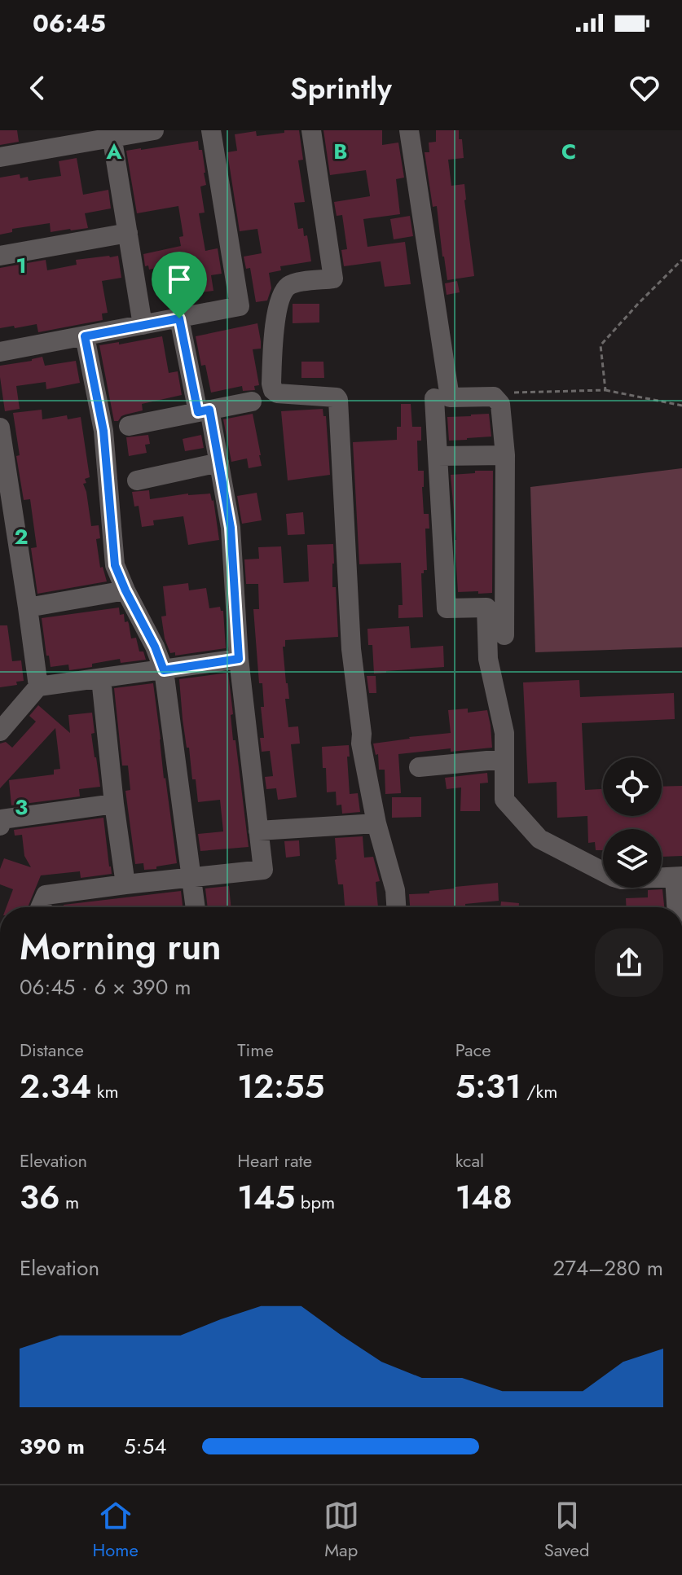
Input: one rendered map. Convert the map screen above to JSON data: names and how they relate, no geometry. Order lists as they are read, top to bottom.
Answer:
{
  "page": {
    "status": "06:45",
    "header": "Sprintly",
    "heading": ["Morning run", "06:45 · 6 × 390 m"],
    "stats": [
      ["Distance", "2.34 km"],
      ["Time", "12:55"],
      ["Pace", "5:31 /km"],
      ["Elevation", "36 m"],
      ["Heart rate", "145 bpm"],
      ["kcal", "148"]
    ],
    "chart": ["Elevation", "274–280 m"],
    "list": [
      {
        "name": "390 m",
        "note": "5:54"
      }
    ],
    "tabs": ["Home", "Map", "Saved"]
  },
  "grid": {
    "columns": ["A", "B", "C"],
    "rows": ["1", "2", "3"]
  }
}
